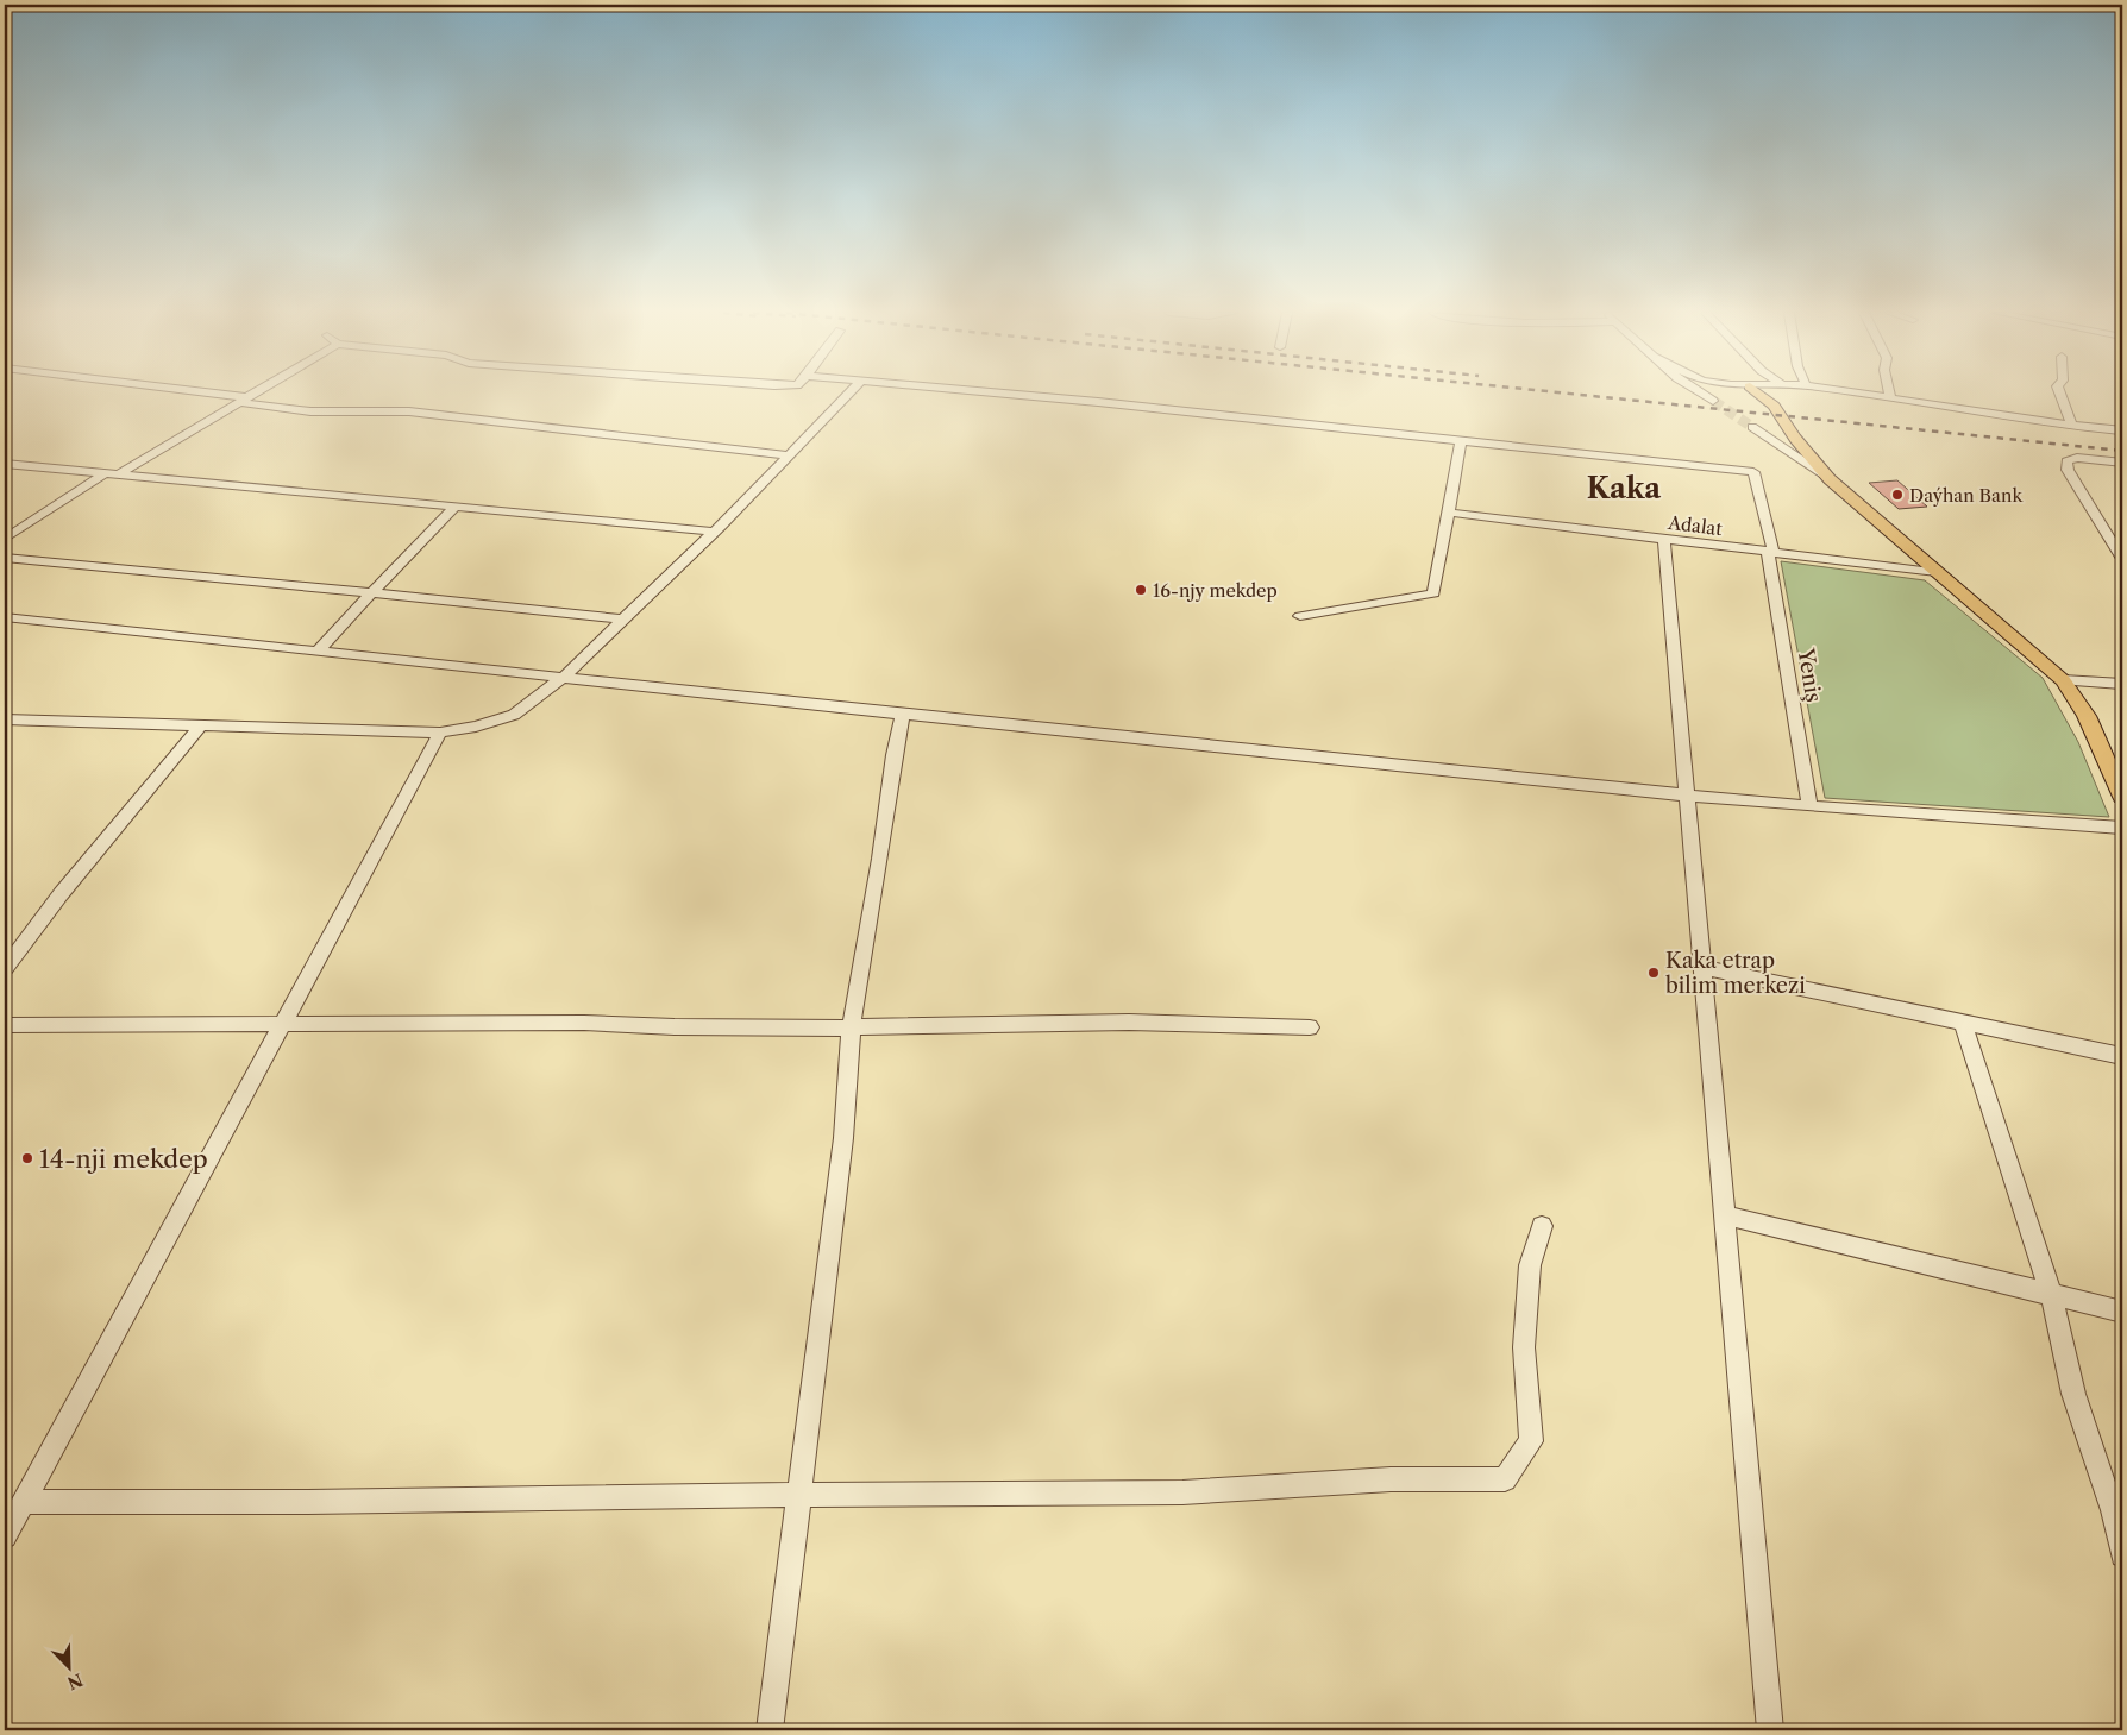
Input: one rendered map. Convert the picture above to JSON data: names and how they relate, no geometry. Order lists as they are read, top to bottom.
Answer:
{
  "streets": {
    "street": ["Adalat", "Yeniş"]
  },
  "crossings": [
    ["Adalat", "Yeniş"]
  ],
  "districts": ["Kaka"],
  "places": [
    "Daýhan Bank",
    "16-njy mekdep",
    "Kaka etrap bilim merkezi",
    "14-nji mekdep"
  ],
  "north": "bottom right"
}
